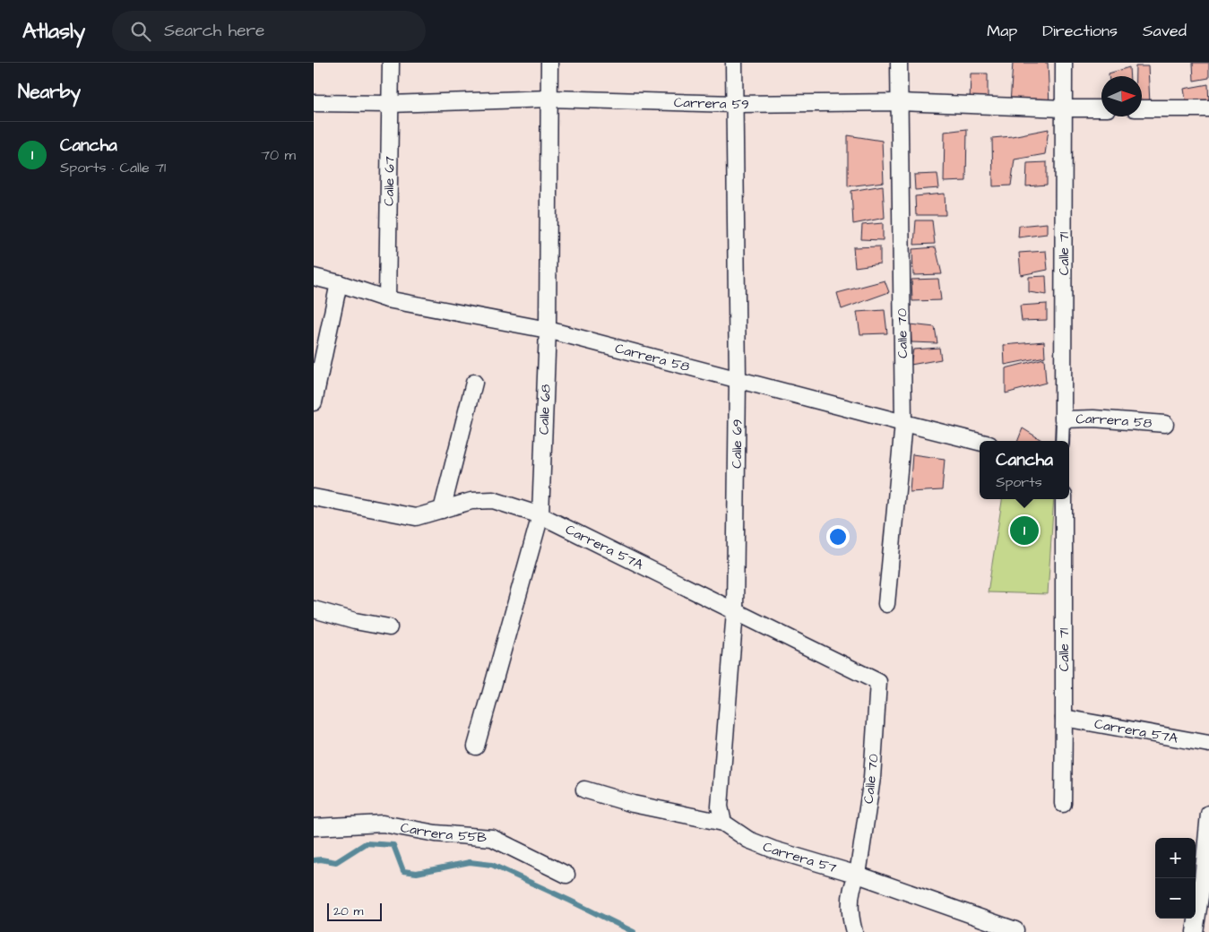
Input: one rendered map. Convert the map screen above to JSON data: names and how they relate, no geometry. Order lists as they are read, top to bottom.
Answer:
{
  "streets": {
    "street": [
      "Carrera 59",
      "Calle 67",
      "Calle 71",
      "Calle 70",
      "Carrera 58",
      "Calle 68",
      "Calle 69",
      "Carrera 57A",
      "Carrera 55B",
      "Carrera 57"
    ]
  },
  "crossings": [
    ["Carrera 59", "Calle 67"],
    ["Carrera 59", "Calle 71"],
    ["Carrera 59", "Calle 70"],
    ["Carrera 59", "Calle 68"],
    ["Carrera 59", "Calle 69"],
    ["Calle 67", "Carrera 58"],
    ["Calle 71", "Carrera 58"],
    ["Calle 71", "Carrera 57A"],
    ["Calle 70", "Carrera 58"],
    ["Calle 70", "Carrera 57A"],
    ["Calle 70", "Carrera 57"],
    ["Carrera 58", "Calle 68"],
    ["Carrera 58", "Calle 69"],
    ["Calle 68", "Carrera 57A"],
    ["Calle 69", "Carrera 57A"],
    ["Calle 69", "Carrera 57"]
  ],
  "scale_bar": "20 m",
  "north": "right",
  "page": {
    "header": "Atlasly",
    "search": "Search here",
    "nav": ["Map", "Directions", "Saved"],
    "heading": "Nearby",
    "list": [
      {
        "mark": "1",
        "name": "Cancha",
        "note": "Sports · Calle 71",
        "value": "70 m"
      }
    ],
    "popup": ["Cancha", "Sports"],
    "pins": "1",
    "map_buttons": ["+", "−"],
    "scale": "20 m"
  }
}
